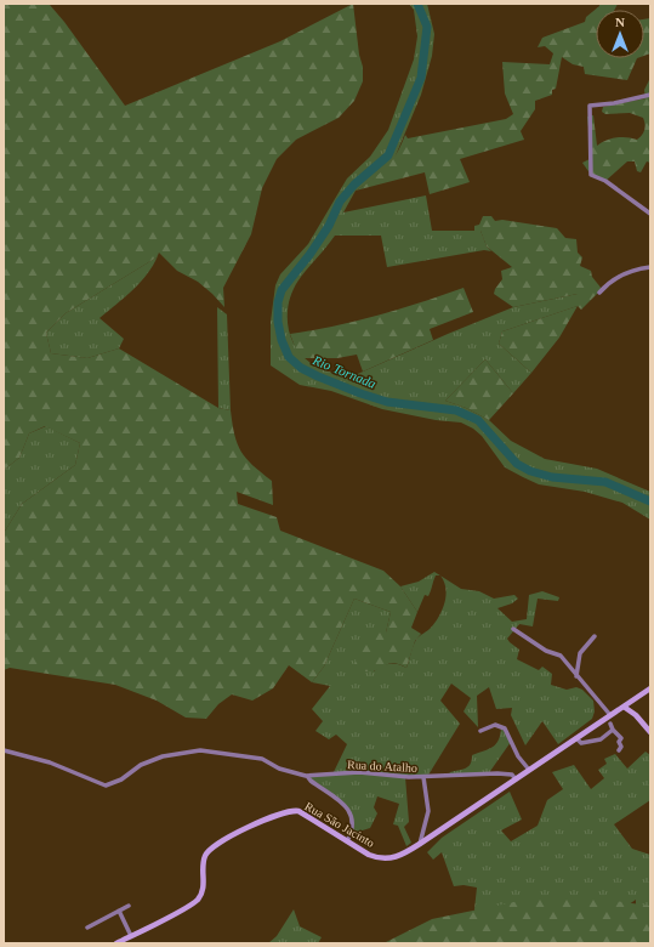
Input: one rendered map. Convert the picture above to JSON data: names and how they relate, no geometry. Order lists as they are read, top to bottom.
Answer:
{
  "streets": {
    "main road": ["Rua São Jacinto"],
    "street": ["Rua do Atalho"]
  },
  "crossings": [
    ["Rua do Atalho", "Rua São Jacinto"]
  ],
  "water": ["Rio Tornada"],
  "north": "top"
}
